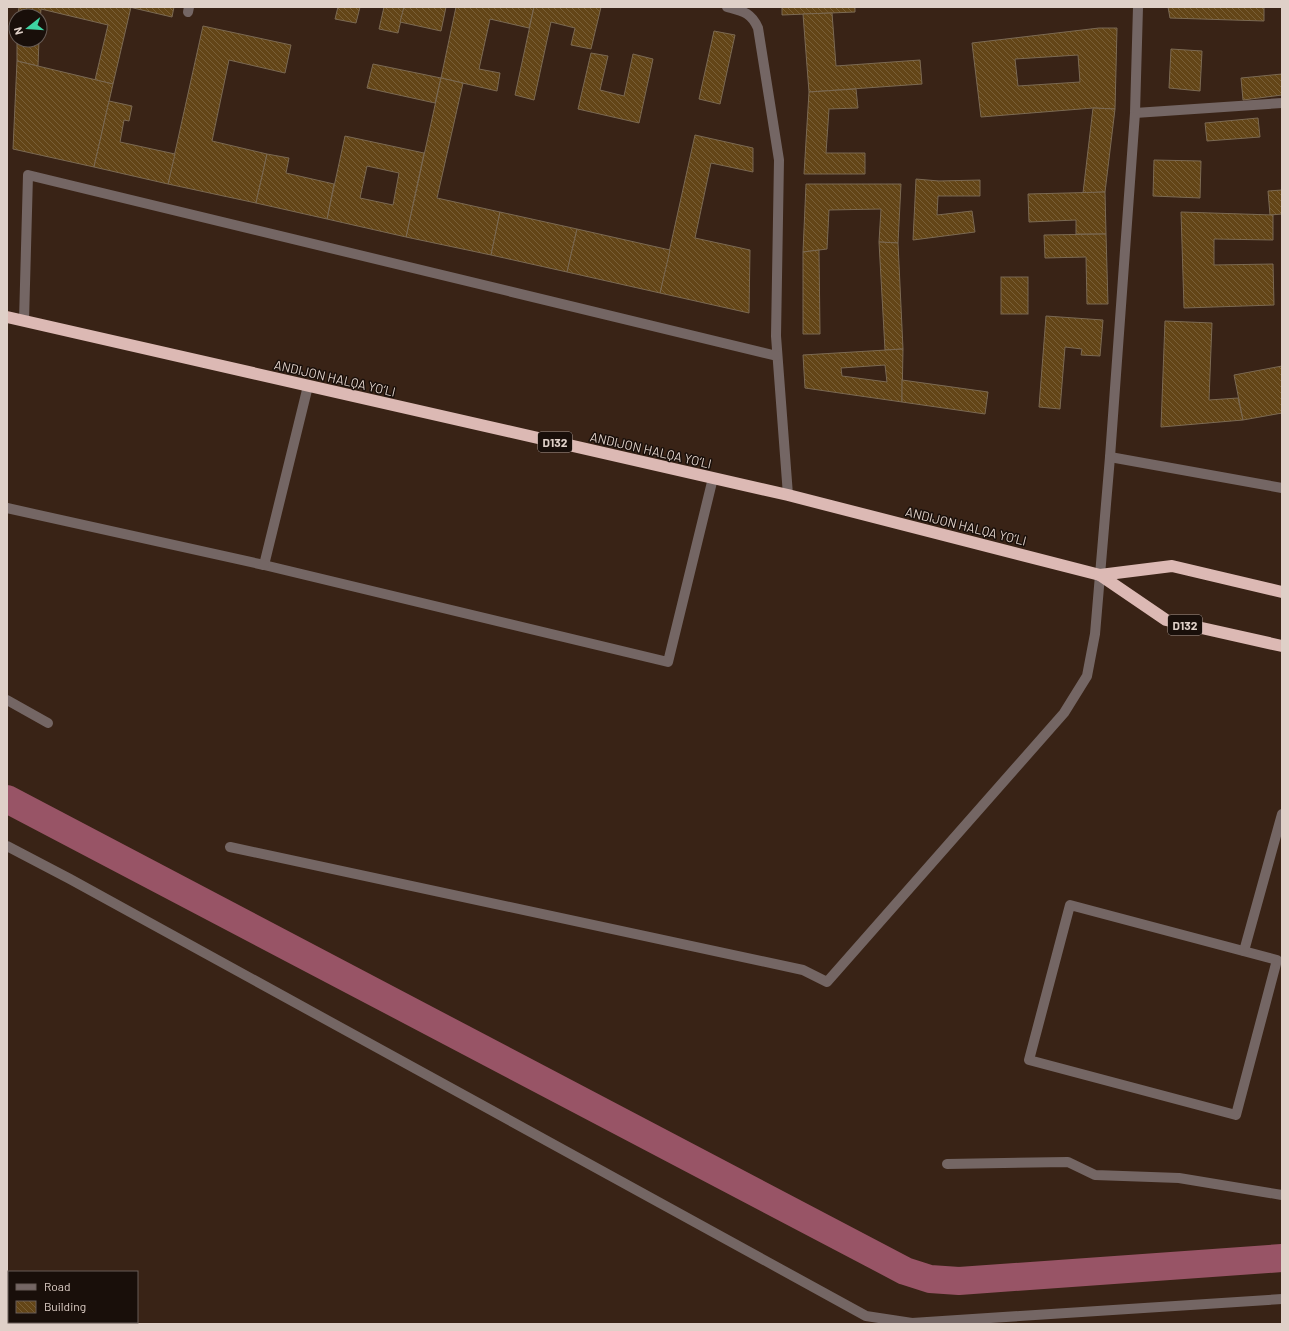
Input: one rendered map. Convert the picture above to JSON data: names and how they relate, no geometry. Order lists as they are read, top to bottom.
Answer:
{
  "streets": {
    "highway": ["ANDIJON HALQA YO‘LI", "D132"]
  },
  "legend": ["Road", "Building"],
  "north": "left"
}
